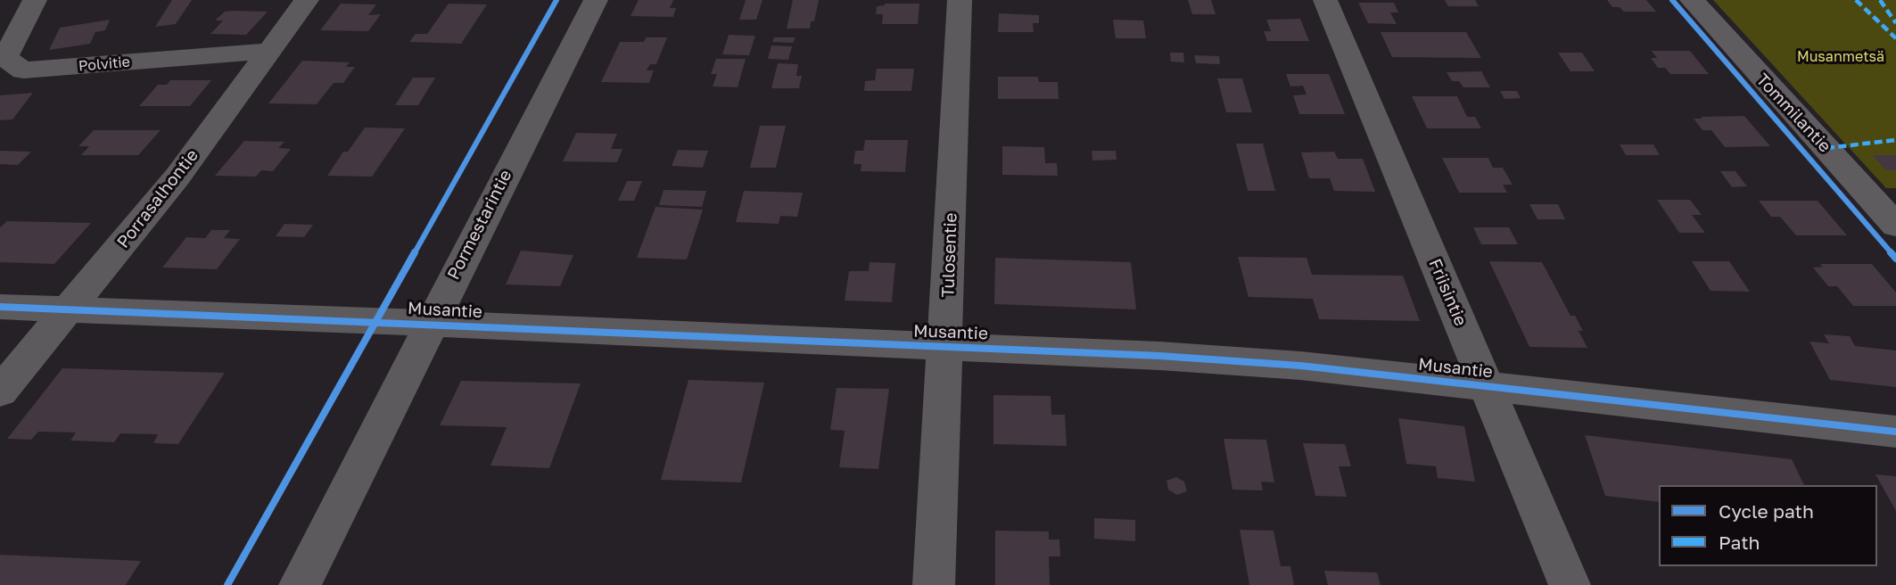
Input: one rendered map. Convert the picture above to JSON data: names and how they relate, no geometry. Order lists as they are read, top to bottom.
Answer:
{
  "streets": {
    "main road": ["Tommilantie"],
    "street": [
      "Polvitie",
      "Porrasalhontie",
      "Pormestarintie",
      "Tulosentie",
      "Friisintie",
      "Musantie"
    ]
  },
  "crossings": [
    ["Polvitie", "Porrasalhontie"],
    ["Porrasalhontie", "Musantie"],
    ["Pormestarintie", "Musantie"],
    ["Tulosentie", "Musantie"],
    ["Friisintie", "Musantie"]
  ],
  "parks": ["Musanmetsä"],
  "legend": ["Cycle path", "Path"]
}
